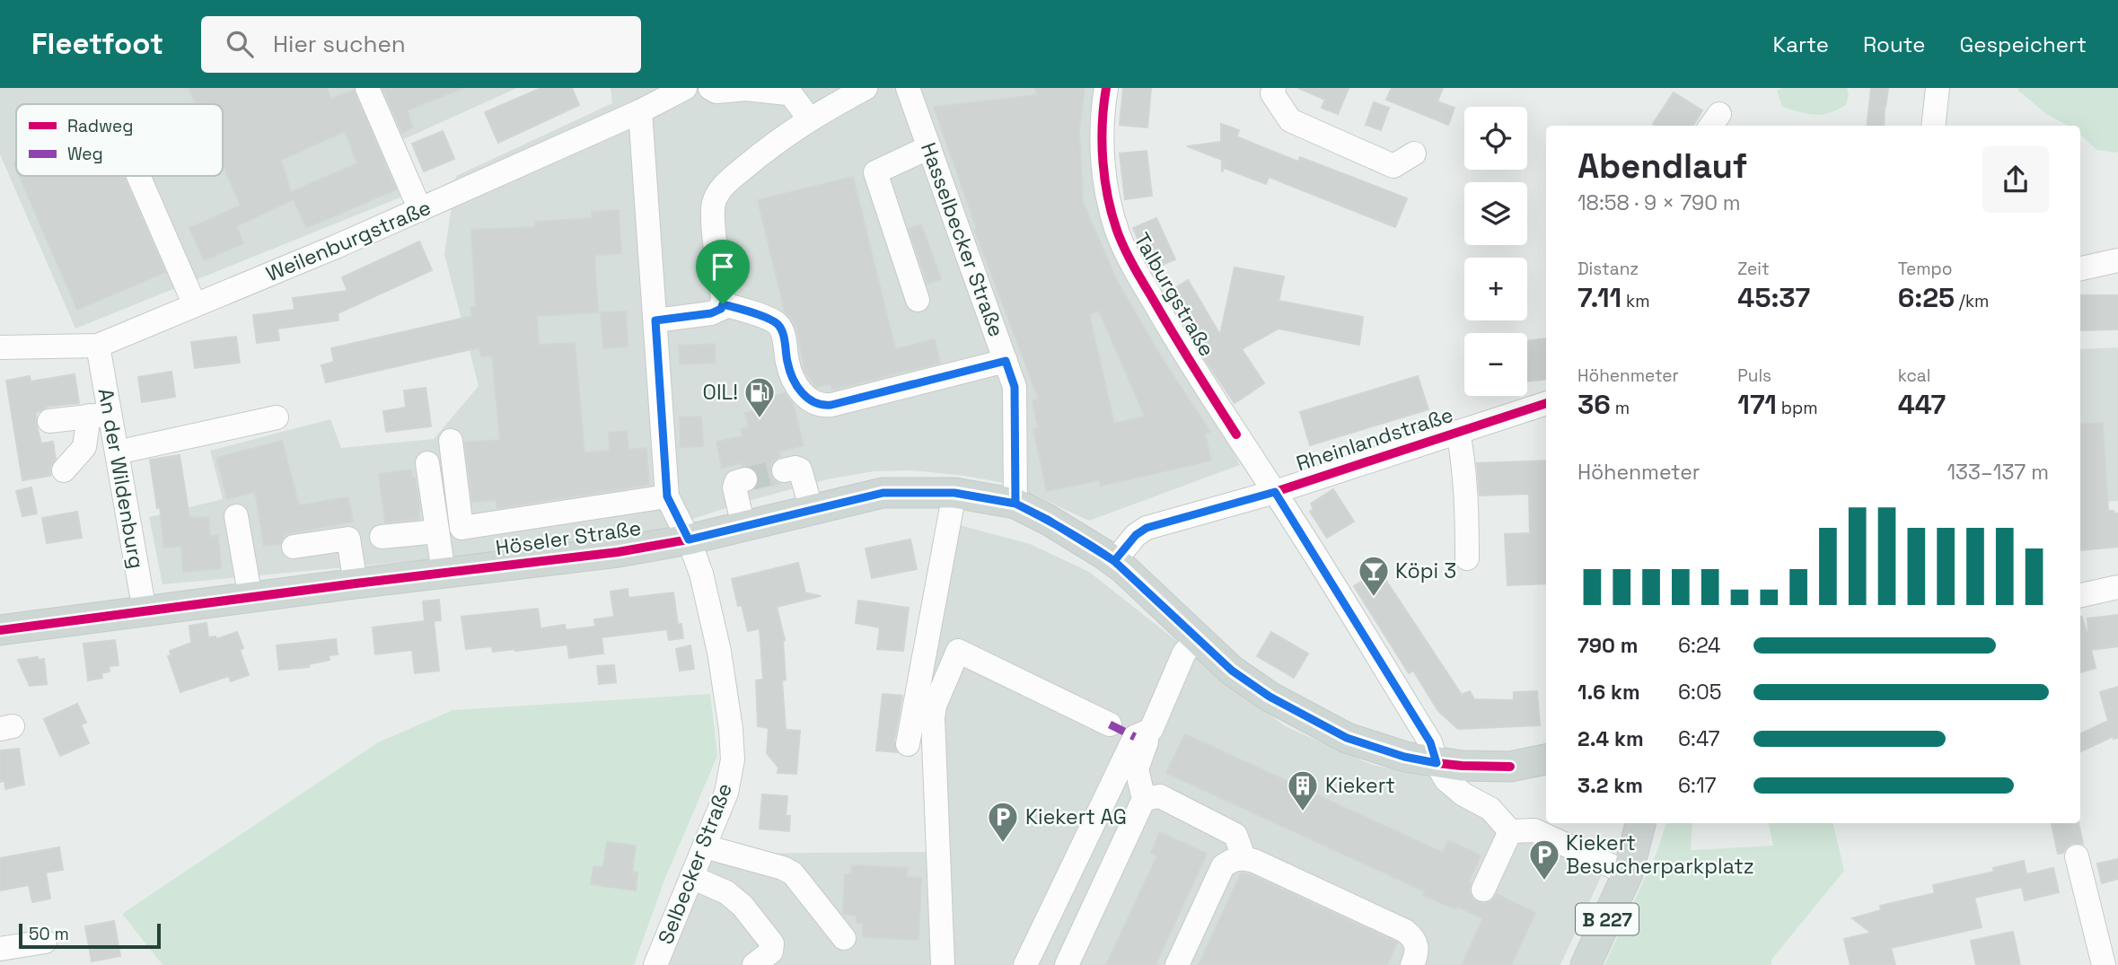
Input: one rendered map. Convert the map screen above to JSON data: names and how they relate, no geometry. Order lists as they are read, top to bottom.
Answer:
{
  "streets": {
    "main road": ["Höseler Straße", "B 227"],
    "street": [
      "Hasselbecker Straße",
      "Weilenburgstraße",
      "Talburgstraße",
      "Rheinlandstraße",
      "An der Wildenburg",
      "Selbecker Straße"
    ]
  },
  "crossings": [
    ["Hasselbecker Straße", "Höseler Straße"],
    ["Weilenburgstraße", "An der Wildenburg"],
    ["Talburgstraße", "Rheinlandstraße"],
    ["Talburgstraße", "Höseler Straße"],
    ["Rheinlandstraße", "Höseler Straße"],
    ["An der Wildenburg", "Höseler Straße"],
    ["Höseler Straße", "Selbecker Straße"]
  ],
  "places": {
    "fuel station": ["OIL!"],
    "bar": ["Köpi 3"],
    "building": ["Kiekert"],
    "parking": ["Kiekert AG", "Kiekert Besucherparkplatz"]
  },
  "legend": ["Radweg", "Weg"],
  "scale_bar": "50 m",
  "page": {
    "header": "Fleetfoot",
    "search": "Hier suchen",
    "nav": ["Karte", "Route", "Gespeichert"],
    "map_buttons": ["+", "−"],
    "heading": ["Abendlauf", "18:58 · 9 × 790 m"],
    "stats": [
      ["Distanz", "7.11 km"],
      ["Zeit", "45:37"],
      ["Tempo", "6:25 /km"],
      ["Höhenmeter", "36 m"],
      ["Puls", "171 bpm"],
      ["kcal", "447"]
    ],
    "chart": ["Höhenmeter", "133–137 m"],
    "list": [
      {
        "name": "790 m",
        "note": "6:24"
      },
      {
        "name": "1.6 km",
        "note": "6:05"
      },
      {
        "name": "2.4 km",
        "note": "6:47"
      },
      {
        "name": "3.2 km",
        "note": "6:17"
      }
    ],
    "scale": "50 m"
  }
}
